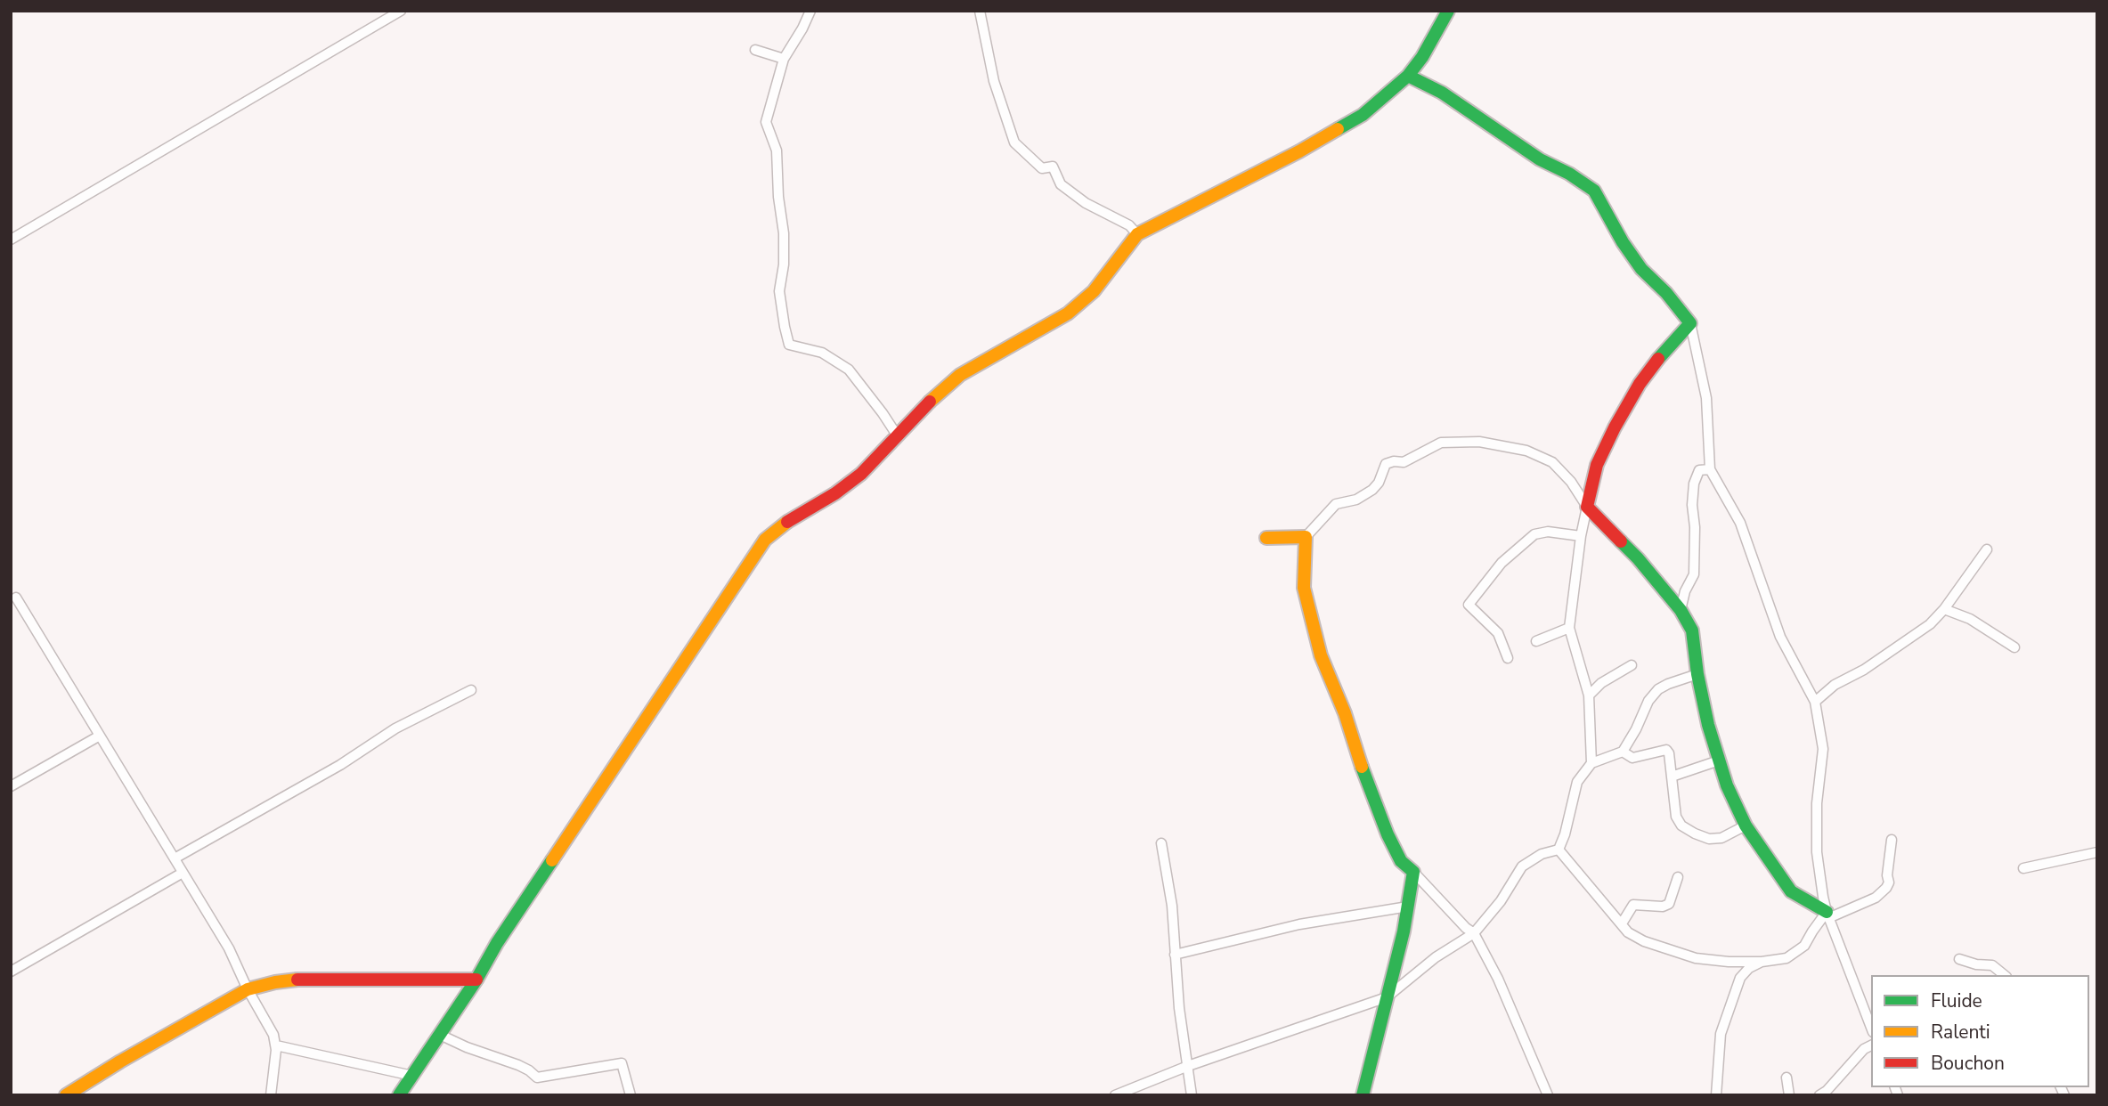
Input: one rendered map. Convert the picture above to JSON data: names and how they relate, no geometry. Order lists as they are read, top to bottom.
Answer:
{
  "legend": ["Fluide", "Ralenti", "Bouchon"]
}
